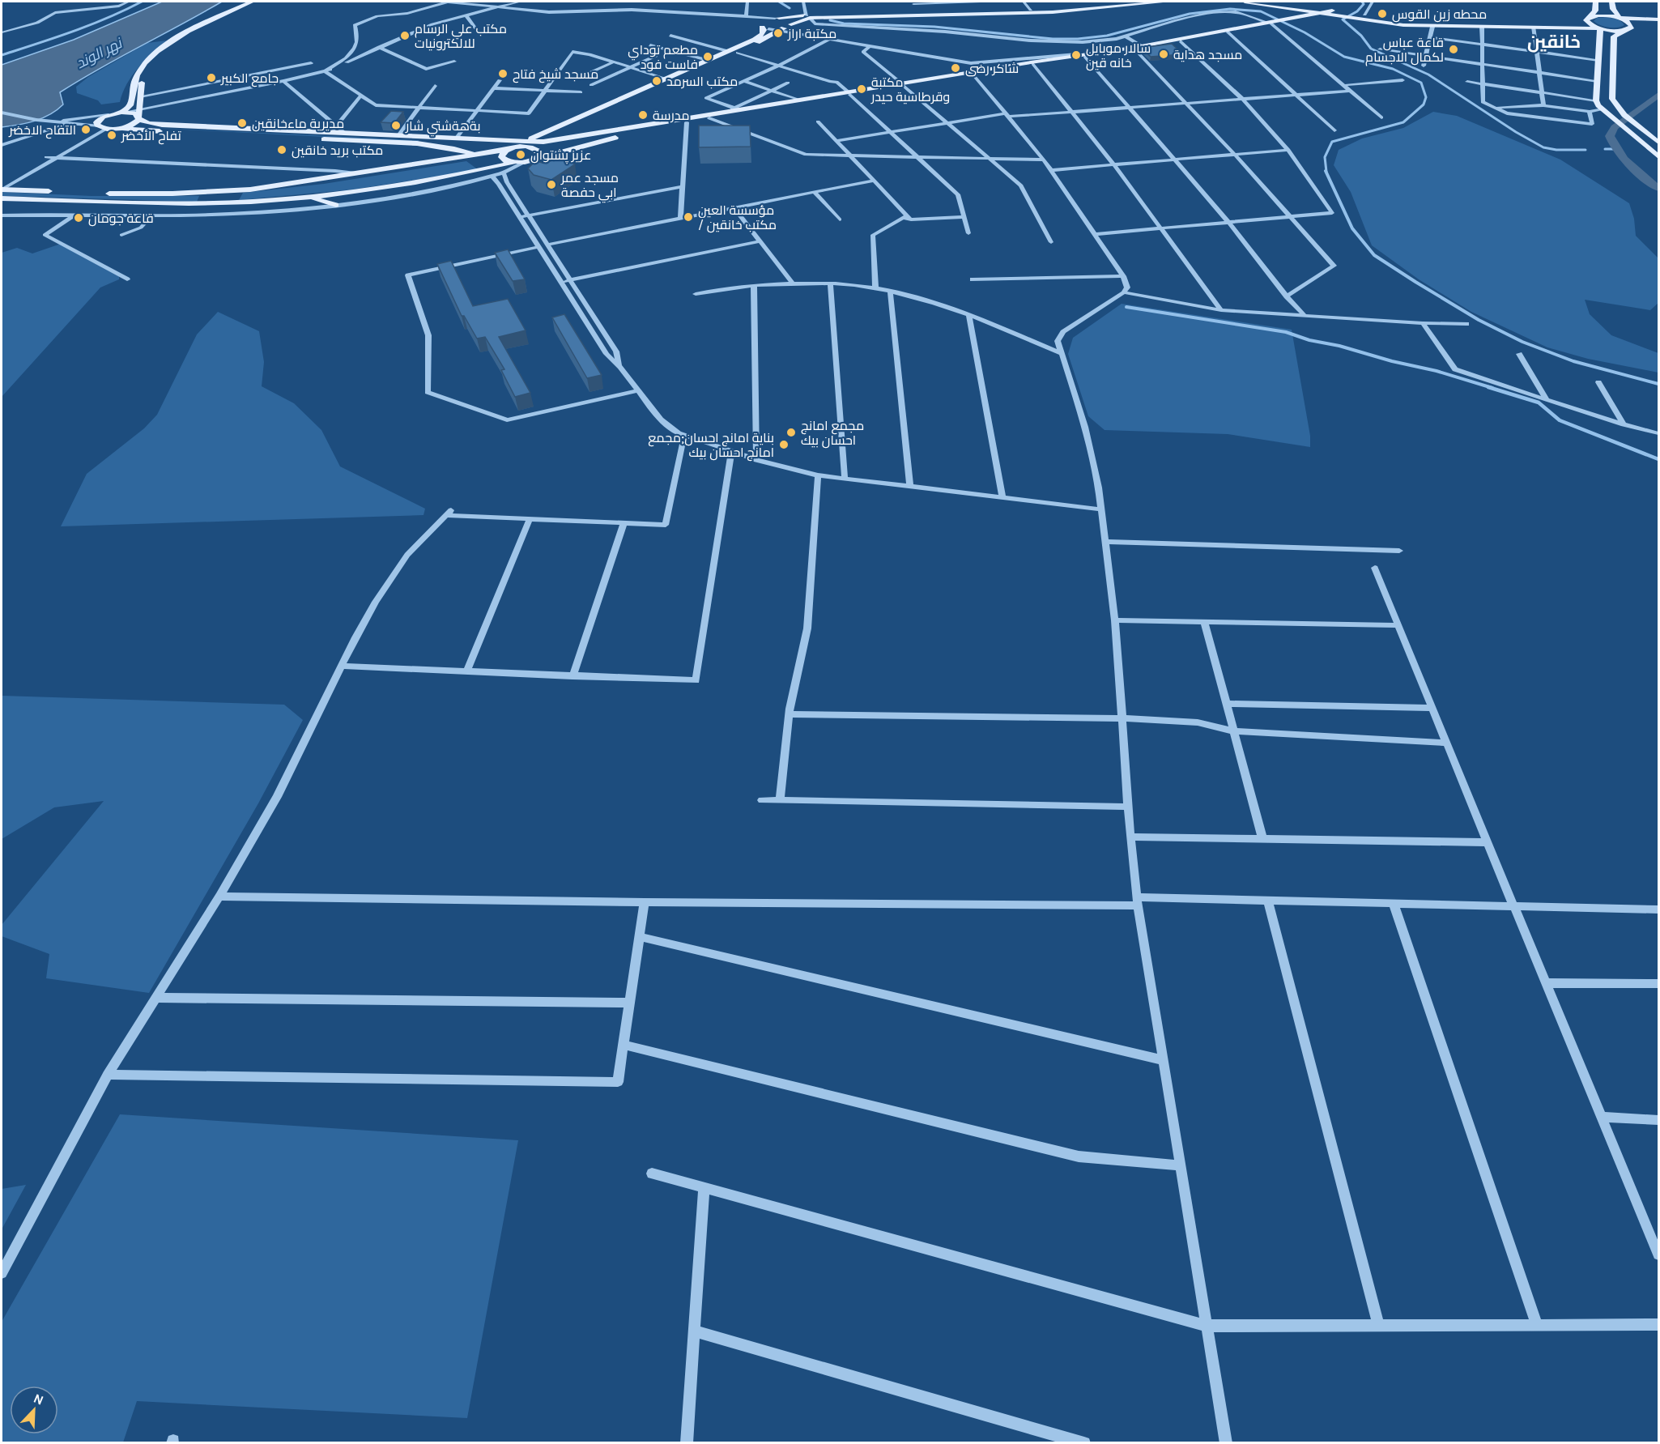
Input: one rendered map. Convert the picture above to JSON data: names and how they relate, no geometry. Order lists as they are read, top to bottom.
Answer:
{
  "districts": ["خانقين"],
  "water": ["نهر الوند"],
  "places": [
    "محطه زين القوس",
    "مكتبة اراز",
    "مكتب علي الرسام للالكترونيات",
    "قاعة عباس لكمال الاجسام",
    "مسجد هداية",
    "سالار موبايل خانه قين",
    "مطعم توداي فاست فود",
    "شاكر رضى",
    "مسجد شيخ فتاح",
    "جامع الكبير",
    "مكتب السرمد",
    "مكتبة وقرطاسية حيدر",
    "مدرسة",
    "مديرية ماءخانقين",
    "بةهةشتي شار",
    "التفاح الاخضر",
    "تفاح الأخضر",
    "مكتب بريد خانقين",
    "عزيز پشتوان",
    "مسجد عمر ابي حفصة",
    "مؤسسة العين / مكتب خانقين",
    "قاعة جومان",
    "مجمع امانج احسان بيك",
    "بناية امانج احسان;مجمع امانج احسان بيك"
  ],
  "north": "top right"
}
